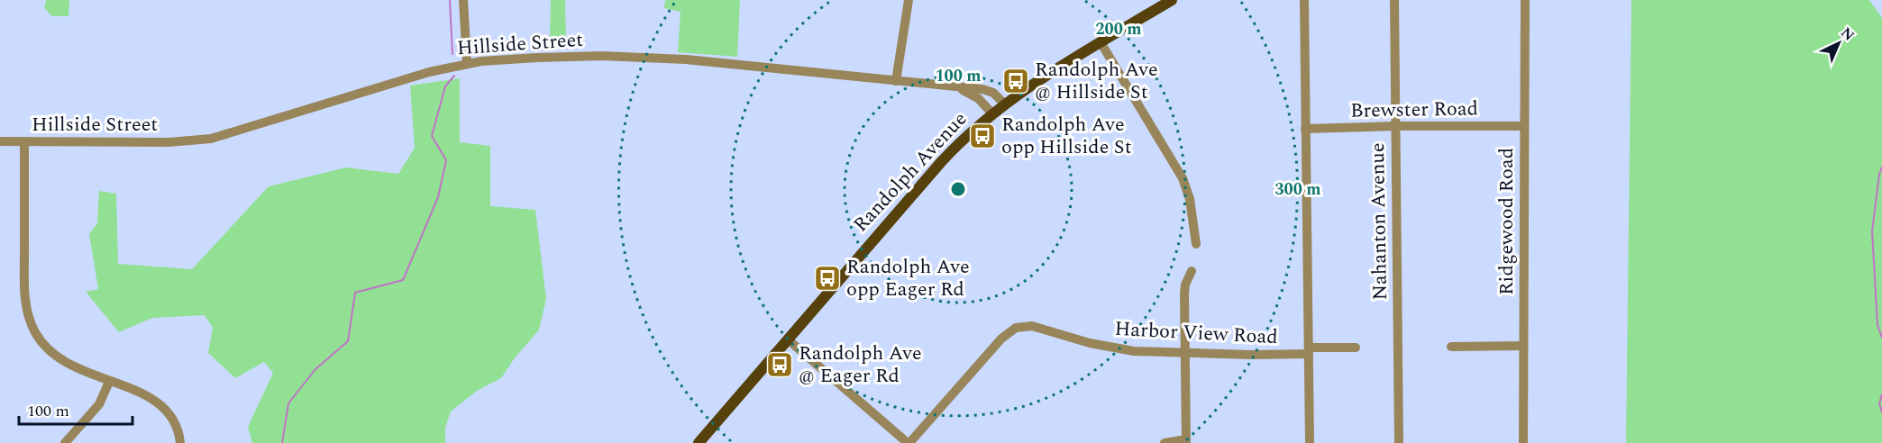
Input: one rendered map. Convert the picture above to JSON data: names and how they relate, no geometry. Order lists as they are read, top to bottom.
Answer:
{
  "streets": {
    "main road": ["Randolph Avenue"],
    "street": [
      "Hillside Street",
      "Brewster Road",
      "Nahanton Avenue",
      "Ridgewood Road",
      "Harbor View Road"
    ]
  },
  "crossings": [
    ["Hillside Street", "Randolph Avenue"],
    ["Brewster Road", "Nahanton Avenue"],
    ["Brewster Road", "Ridgewood Road"]
  ],
  "places": {
    "bus stop": [
      "Randolph Ave @ Hillside St",
      "Randolph Ave opp Hillside St",
      "Randolph Ave opp Eager Rd",
      "Randolph Ave @ Eager Rd"
    ]
  },
  "scale_bar": "100 m",
  "north": "top right",
  "rings": ["200 m", "100 m", "300 m"]
}
